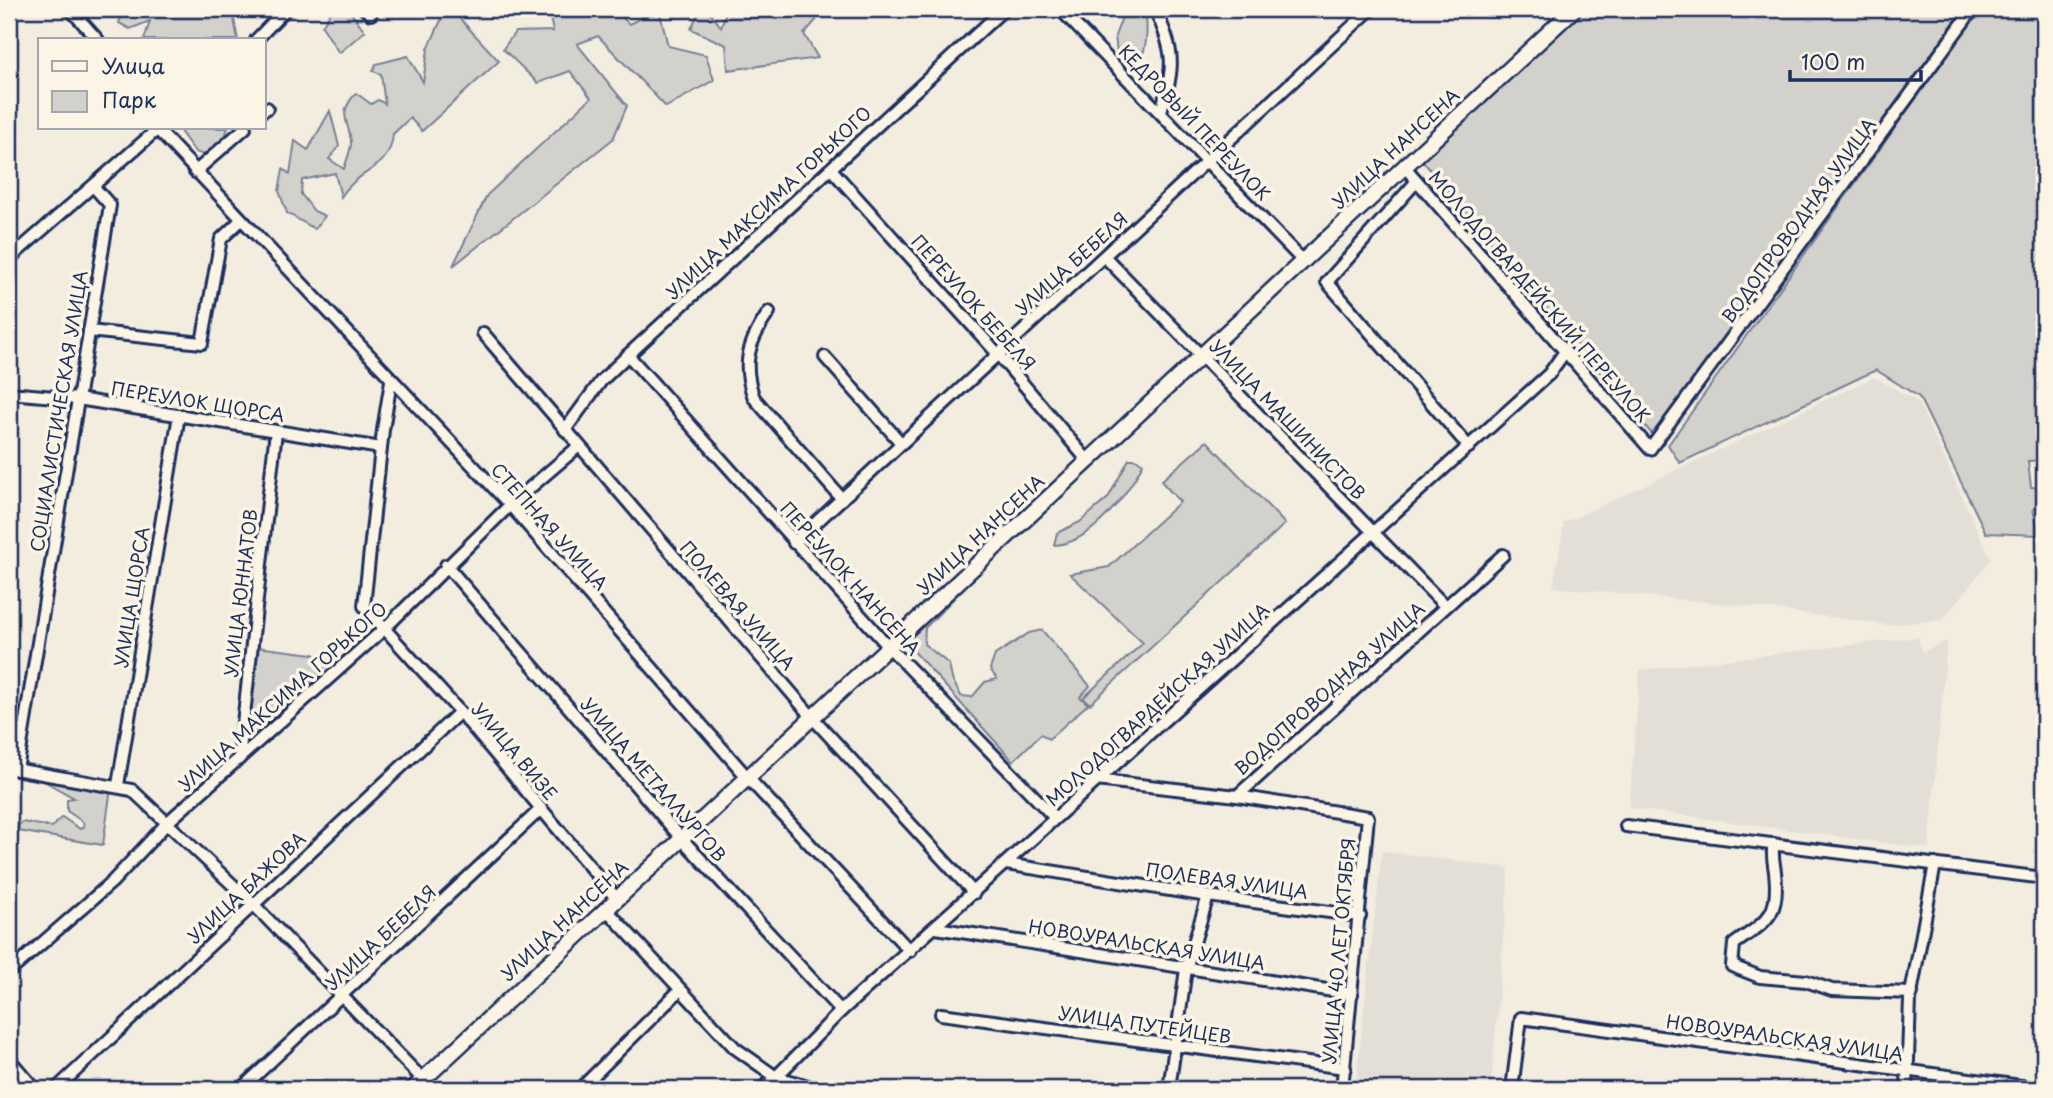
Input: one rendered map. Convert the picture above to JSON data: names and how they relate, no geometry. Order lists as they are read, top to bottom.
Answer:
{
  "streets": {
    "main road": ["УЛИЦА НАНСЕНА"],
    "street": [
      "КЕДРОВЫЙ ПЕРЕУЛОК",
      "УЛИЦА МАКСИМА ГОРЬКОГО",
      "ВОДОПРОВОДНАЯ УЛИЦА",
      "УЛИЦА БЕБЕЛЯ",
      "МОЛОДОГВАРДЕЙСКИЙ ПЕРЕУЛОК",
      "ПЕРЕУЛОК БЕБЕЛЯ",
      "ПЕРЕУЛОК ЩОРСА",
      "СОЦИАЛИСТИЧЕСКАЯ УЛИЦА",
      "УЛИЦА МАШИНИСТОВ",
      "СТЕПНАЯ УЛИЦА",
      "ПЕРЕУЛОК НАНСЕНА",
      "УЛИЦА ЮННАТОВ",
      "УЛИЦА ЩОРСА",
      "ПОЛЕВАЯ УЛИЦА",
      "МОЛОДОГВАРДЕЙСКАЯ УЛИЦА",
      "УЛИЦА ВИЗЕ",
      "УЛИЦА МЕТАЛЛУРГОВ",
      "УЛИЦА БАЖОВА",
      "НОВОУРАЛЬСКАЯ УЛИЦА",
      "УЛИЦА 40 ЛЕТ ОКТЯБРЯ",
      "УЛИЦА ПУТЕЙЦЕВ"
    ]
  },
  "crossings": [
    ["КЕДРОВЫЙ ПЕРЕУЛОК", "УЛИЦА НАНСЕНА"],
    ["КЕДРОВЫЙ ПЕРЕУЛОК", "УЛИЦА БЕБЕЛЯ"],
    ["УЛИЦА НАНСЕНА", "МОЛОДОГВАРДЕЙСКИЙ ПЕРЕУЛОК"],
    ["УЛИЦА НАНСЕНА", "ПЕРЕУЛОК БЕБЕЛЯ"],
    ["УЛИЦА НАНСЕНА", "УЛИЦА МАШИНИСТОВ"],
    ["УЛИЦА НАНСЕНА", "СТЕПНАЯ УЛИЦА"],
    ["УЛИЦА НАНСЕНА", "ПЕРЕУЛОК НАНСЕНА"],
    ["УЛИЦА НАНСЕНА", "ПОЛЕВАЯ УЛИЦА"],
    ["УЛИЦА НАНСЕНА", "УЛИЦА ВИЗЕ"],
    ["УЛИЦА НАНСЕНА", "УЛИЦА МЕТАЛЛУРГОВ"],
    ["УЛИЦА МАКСИМА ГОРЬКОГО", "ПЕРЕУЛОК БЕБЕЛЯ"],
    ["УЛИЦА МАКСИМА ГОРЬКОГО", "СТЕПНАЯ УЛИЦА"],
    ["УЛИЦА МАКСИМА ГОРЬКОГО", "ПЕРЕУЛОК НАНСЕНА"],
    ["УЛИЦА МАКСИМА ГОРЬКОГО", "УЛИЦА ЮННАТОВ"],
    ["УЛИЦА МАКСИМА ГОРЬКОГО", "ПОЛЕВАЯ УЛИЦА"],
    ["УЛИЦА МАКСИМА ГОРЬКОГО", "УЛИЦА ВИЗЕ"],
    ["УЛИЦА МАКСИМА ГОРЬКОГО", "УЛИЦА МЕТАЛЛУРГОВ"],
    ["ВОДОПРОВОДНАЯ УЛИЦА", "МОЛОДОГВАРДЕЙСКИЙ ПЕРЕУЛОК"],
    ["ВОДОПРОВОДНАЯ УЛИЦА", "УЛИЦА МАШИНИСТОВ"],
    ["ВОДОПРОВОДНАЯ УЛИЦА", "УЛИЦА 40 ЛЕТ ОКТЯБРЯ"],
    ["УЛИЦА БЕБЕЛЯ", "ПЕРЕУЛОК БЕБЕЛЯ"],
    ["УЛИЦА БЕБЕЛЯ", "УЛИЦА МАШИНИСТОВ"],
    ["УЛИЦА БЕБЕЛЯ", "ПЕРЕУЛОК НАНСЕНА"],
    ["УЛИЦА БЕБЕЛЯ", "УЛИЦА ВИЗЕ"],
    ["МОЛОДОГВАРДЕЙСКИЙ ПЕРЕУЛОК", "МОЛОДОГВАРДЕЙСКАЯ УЛИЦА"],
    ["ПЕРЕУЛОК ЩОРСА", "СОЦИАЛИСТИЧЕСКАЯ УЛИЦА"],
    ["ПЕРЕУЛОК ЩОРСА", "УЛИЦА ЮННАТОВ"],
    ["ПЕРЕУЛОК ЩОРСА", "УЛИЦА ЩОРСА"],
    ["ПЕРЕУЛОК ЩОРСА", "УЛИЦА ВИЗЕ"],
    ["УЛИЦА МАШИНИСТОВ", "МОЛОДОГВАРДЕЙСКАЯ УЛИЦА"],
    ["СТЕПНАЯ УЛИЦА", "МОЛОДОГВАРДЕЙСКАЯ УЛИЦА"],
    ["СТЕПНАЯ УЛИЦА", "УЛИЦА ВИЗЕ"],
    ["ПЕРЕУЛОК НАНСЕНА", "МОЛОДОГВАРДЕЙСКАЯ УЛИЦА"],
    ["ПОЛЕВАЯ УЛИЦА", "МОЛОДОГВАРДЕЙСКАЯ УЛИЦА"],
    ["ПОЛЕВАЯ УЛИЦА", "УЛИЦА 40 ЛЕТ ОКТЯБРЯ"],
    ["МОЛОДОГВАРДЕЙСКАЯ УЛИЦА", "УЛИЦА ВИЗЕ"],
    ["МОЛОДОГВАРДЕЙСКАЯ УЛИЦА", "УЛИЦА МЕТАЛЛУРГОВ"],
    ["МОЛОДОГВАРДЕЙСКАЯ УЛИЦА", "НОВОУРАЛЬСКАЯ УЛИЦА"],
    ["УЛИЦА ВИЗЕ", "УЛИЦА БАЖОВА"],
    ["НОВОУРАЛЬСКАЯ УЛИЦА", "УЛИЦА 40 ЛЕТ ОКТЯБРЯ"],
    ["УЛИЦА 40 ЛЕТ ОКТЯБРЯ", "УЛИЦА ПУТЕЙЦЕВ"]
  ],
  "legend": ["Улица", "Парк"],
  "scale_bar": "100 m"
}
